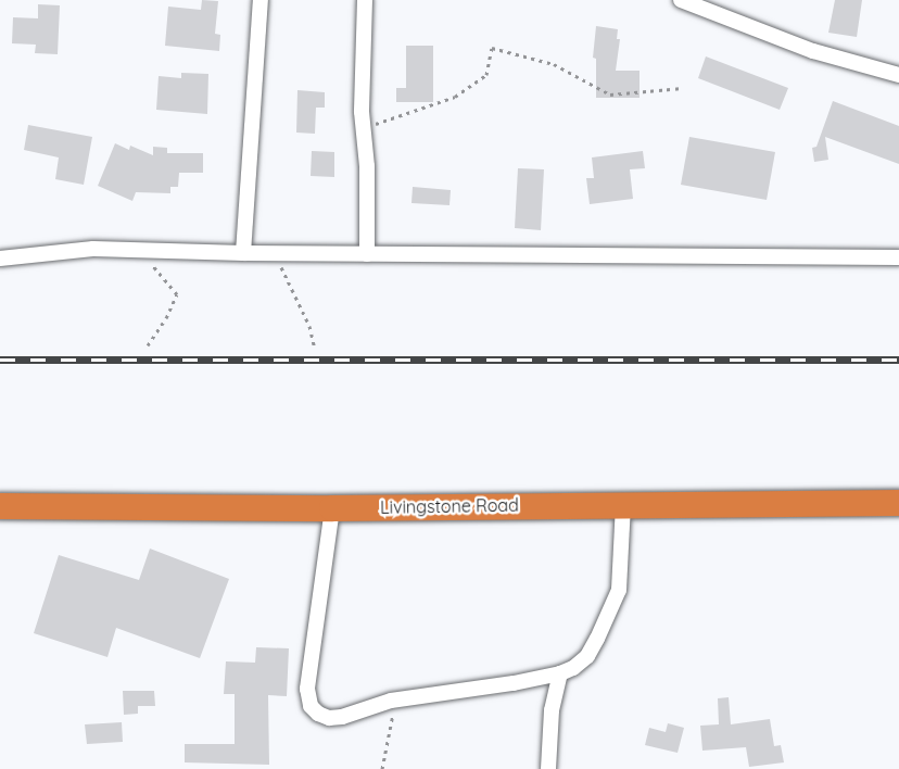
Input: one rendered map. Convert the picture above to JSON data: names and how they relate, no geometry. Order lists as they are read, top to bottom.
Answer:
{
  "streets": {
    "highway": ["Livingstone Road"]
  }
}
